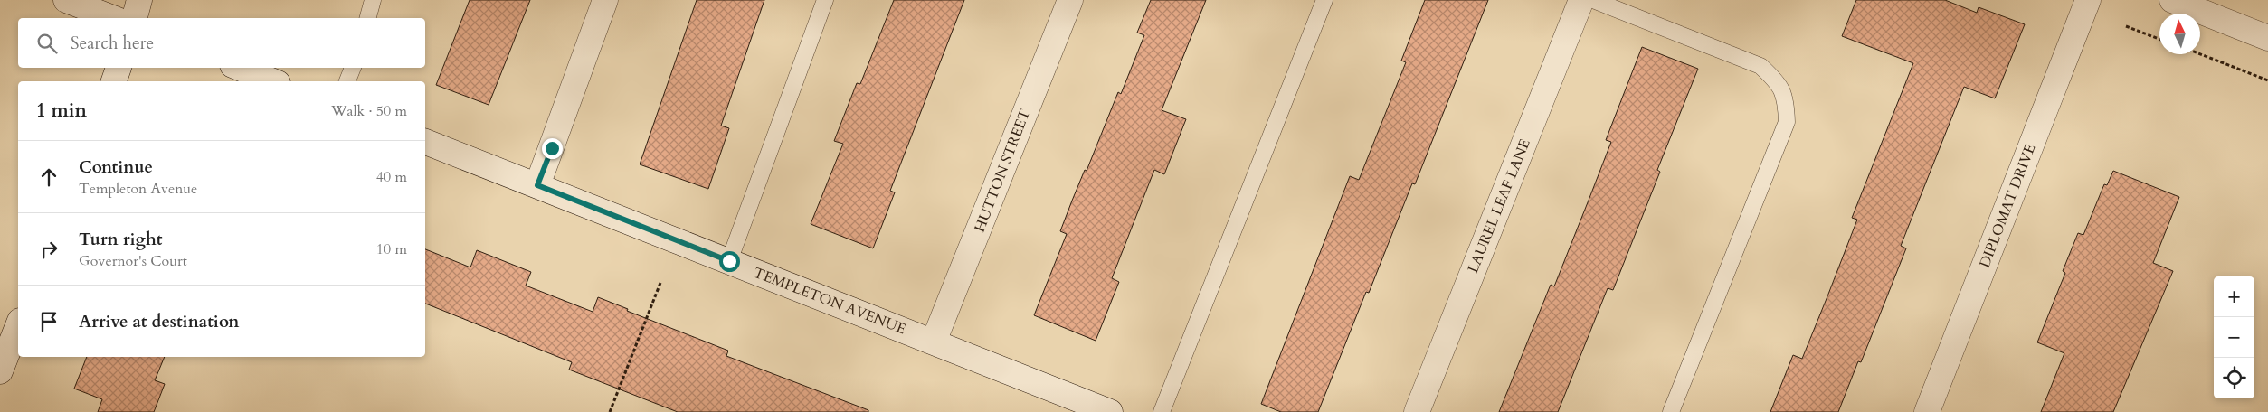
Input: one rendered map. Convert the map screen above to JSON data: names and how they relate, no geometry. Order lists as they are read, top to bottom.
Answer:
{
  "streets": {
    "street": [
      "HUTTON STREET",
      "LAUREL LEAF LANE",
      "DIPLOMAT DRIVE",
      "TEMPLETON AVENUE"
    ]
  },
  "crossings": [
    ["HUTTON STREET", "TEMPLETON AVENUE"]
  ],
  "north": "top",
  "page": {
    "search": "Search here",
    "heading": ["1 min", "Walk · 50 m"],
    "list": [
      ["Continue", "Templeton Avenue", "40 m"],
      ["Turn right", "Governor's Court", "10 m"],
      "Arrive at destination"
    ],
    "map_buttons": ["+", "−"]
  }
}
